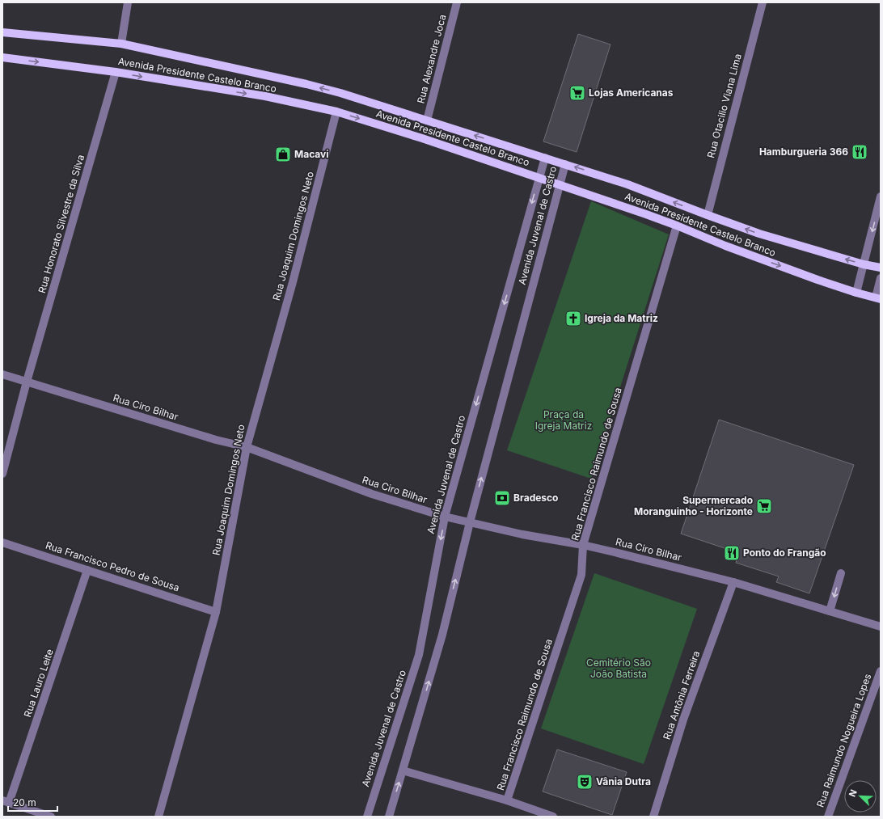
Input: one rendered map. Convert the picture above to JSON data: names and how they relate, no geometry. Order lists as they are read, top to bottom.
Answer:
{
  "streets": {
    "main road": ["Avenida Presidente Castelo Branco"],
    "street": [
      "Rua Alexandre Joca",
      "Rua Otacilio Viana Lima",
      "Rua Honorato Silvestre da Silva",
      "Avenida Juvenal de Castro",
      "Rua Joaquim Domingos Neto",
      "Rua Ciro Bilhar",
      "Rua Francisco Raimundo de Sousa",
      "Rua Francisco Pedro de Sousa",
      "Rua Lauro Leite",
      "Rua Antônia Ferreira",
      "Rua Raimundo Nogueira Lopes"
    ]
  },
  "crossings": [
    ["Rua Alexandre Joca", "Avenida Presidente Castelo Branco"],
    ["Avenida Presidente Castelo Branco", "Rua Otacilio Viana Lima"],
    ["Avenida Presidente Castelo Branco", "Rua Honorato Silvestre da Silva"],
    ["Avenida Presidente Castelo Branco", "Avenida Juvenal de Castro"],
    ["Avenida Presidente Castelo Branco", "Rua Joaquim Domingos Neto"],
    ["Avenida Presidente Castelo Branco", "Rua Francisco Raimundo de Sousa"],
    ["Rua Honorato Silvestre da Silva", "Rua Ciro Bilhar"],
    ["Avenida Juvenal de Castro", "Rua Ciro Bilhar"],
    ["Rua Joaquim Domingos Neto", "Rua Ciro Bilhar"],
    ["Rua Joaquim Domingos Neto", "Rua Francisco Pedro de Sousa"],
    ["Rua Ciro Bilhar", "Rua Francisco Raimundo de Sousa"],
    ["Rua Ciro Bilhar", "Rua Antônia Ferreira"],
    ["Rua Francisco Pedro de Sousa", "Rua Lauro Leite"]
  ],
  "parks": ["Praça da Igreja Matriz", "Cemitério São João Batista"],
  "places": {
    "supermarket": ["Lojas Americanas", "Supermercado Moranguinho - Horizonte"],
    "restaurant": ["Hamburgueria 366", "Ponto do Frangão"],
    "shop": ["Macavi"],
    "church": ["Igreja da Matriz"],
    "bank": ["Bradesco"],
    "theatre": ["Vânia Dutra"]
  },
  "scale_bar": "20 m",
  "north": "top left"
}
